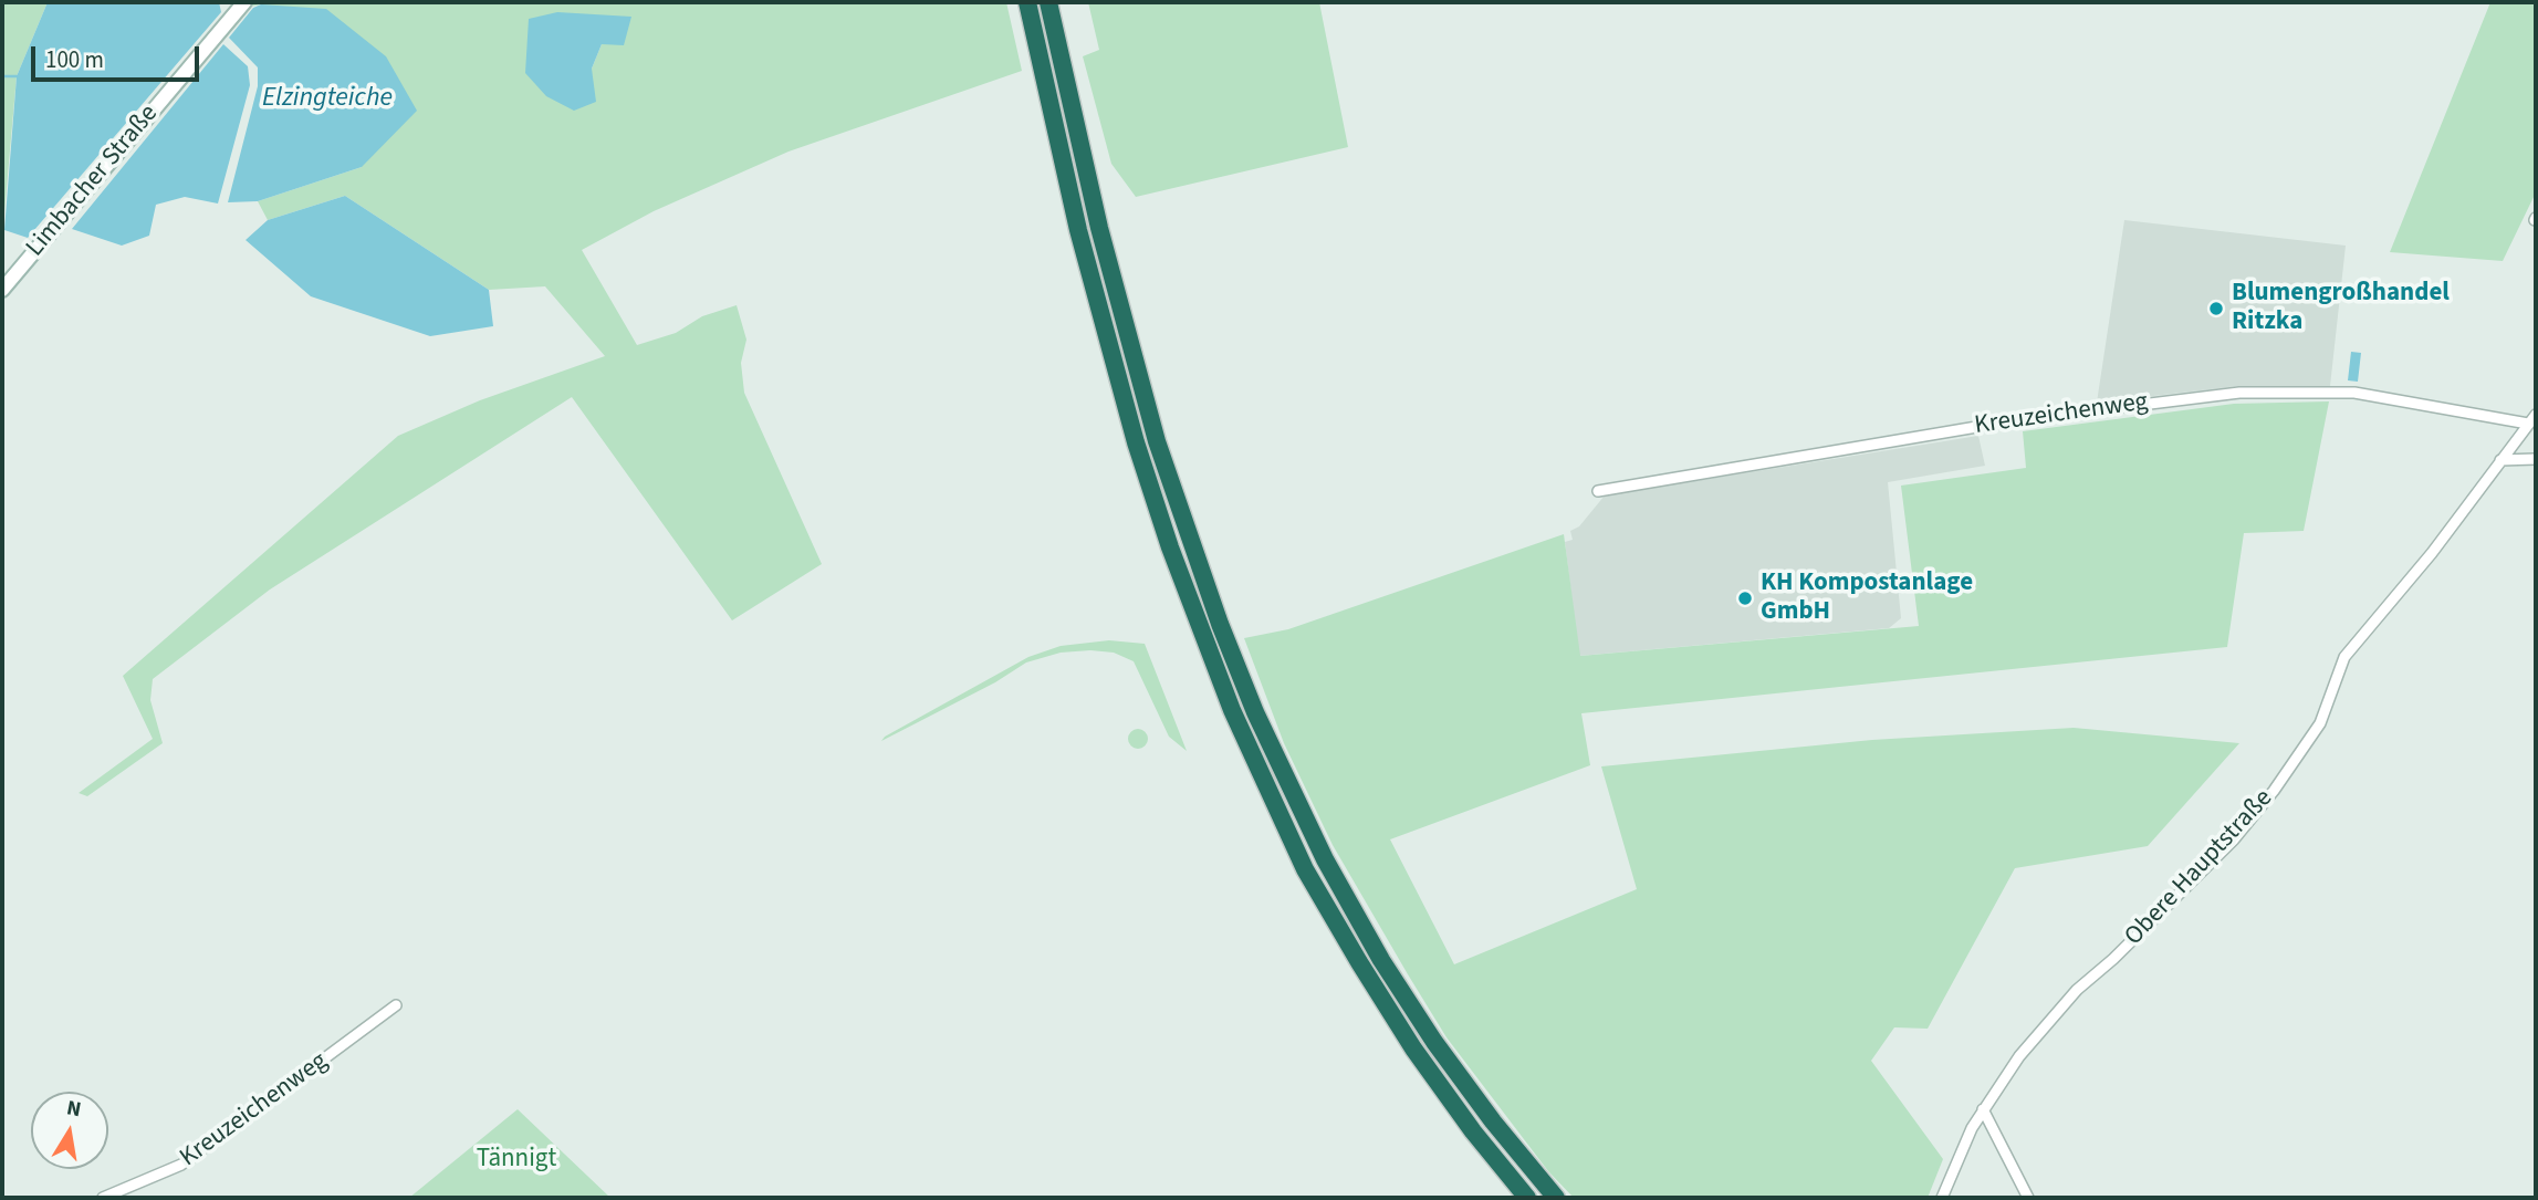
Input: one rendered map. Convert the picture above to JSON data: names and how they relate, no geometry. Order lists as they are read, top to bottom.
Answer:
{
  "streets": {
    "main road": ["Limbacher Straße"],
    "street": ["Kreuzeichenweg", "Obere Hauptstraße"]
  },
  "crossings": [
    ["Kreuzeichenweg", "Obere Hauptstraße"]
  ],
  "water": ["Elzingteiche"],
  "parks": ["Tännigt"],
  "places": ["Blumengroßhandel Ritzka", "KH Kompostanlage GmbH"],
  "scale_bar": "100 m",
  "north": "top"
}
